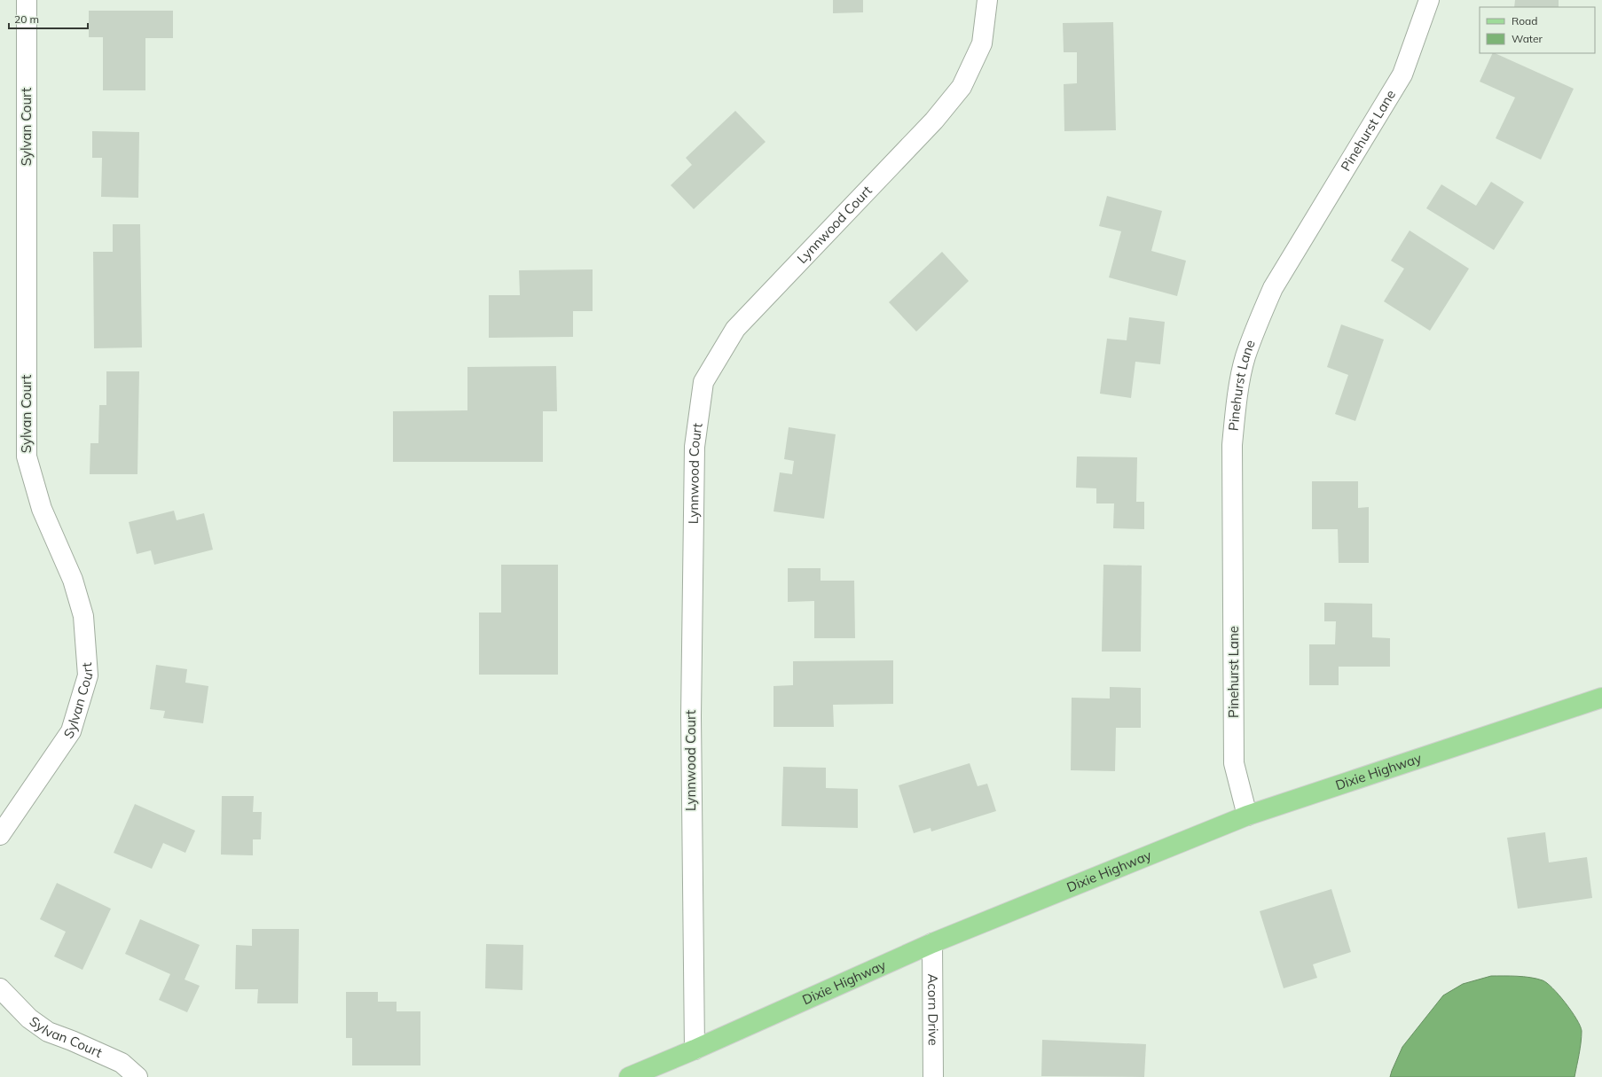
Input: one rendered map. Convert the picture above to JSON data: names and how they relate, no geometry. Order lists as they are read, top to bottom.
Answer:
{
  "streets": {
    "main road": ["Dixie Highway"],
    "street": [
      "Sylvan Court",
      "Pinehurst Lane",
      "Lynnwood Court",
      "Acorn Drive"
    ]
  },
  "crossings": [
    ["Pinehurst Lane", "Dixie Highway"],
    ["Lynnwood Court", "Dixie Highway"],
    ["Dixie Highway", "Acorn Drive"]
  ],
  "legend": ["Road", "Water"],
  "scale_bar": "20 m"
}
